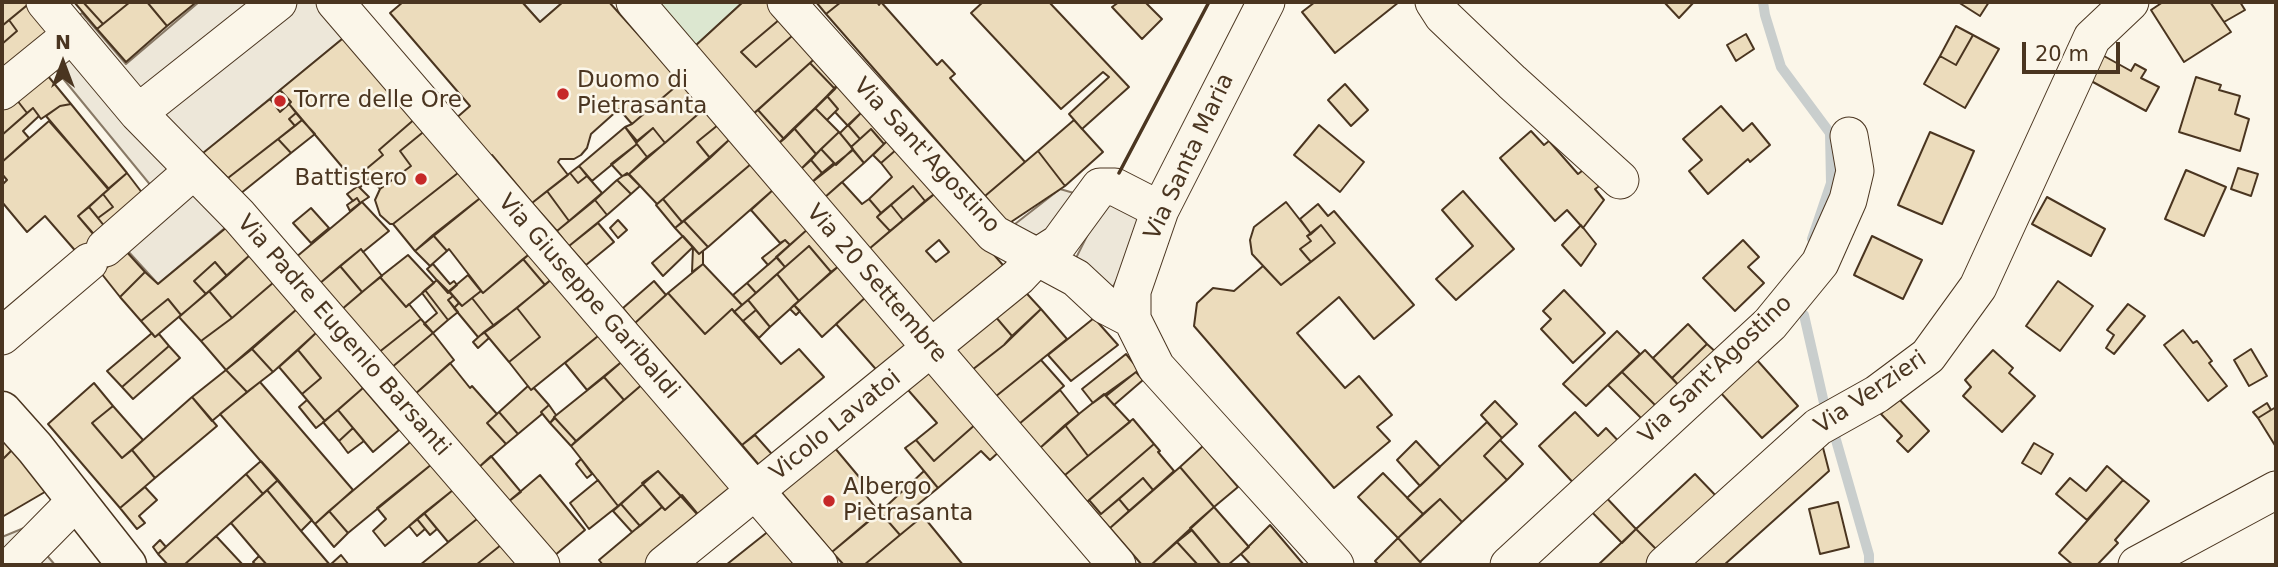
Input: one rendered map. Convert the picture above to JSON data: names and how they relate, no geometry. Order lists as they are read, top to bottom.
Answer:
{
  "streets": {
    "street": [
      "Via Sant'Agostino",
      "Via Santa Maria",
      "Via 20 Settembre",
      "Via Giuseppe Garibaldi",
      "Via Padre Eugenio Barsanti",
      "Via Verzieri",
      "Vicolo Lavatoi"
    ]
  },
  "crossings": [
    ["Via Sant'Agostino", "Via Santa Maria"],
    ["Via Sant'Agostino", "Vicolo Lavatoi"],
    ["Via Santa Maria", "Vicolo Lavatoi"],
    ["Via 20 Settembre", "Vicolo Lavatoi"],
    ["Via Giuseppe Garibaldi", "Vicolo Lavatoi"]
  ],
  "places": [
    "Duomo di Pietrasanta",
    "Torre delle Ore",
    "Battistero",
    "Albergo Pietrasanta"
  ],
  "scale_bar": "20 m",
  "north": "top"
}
